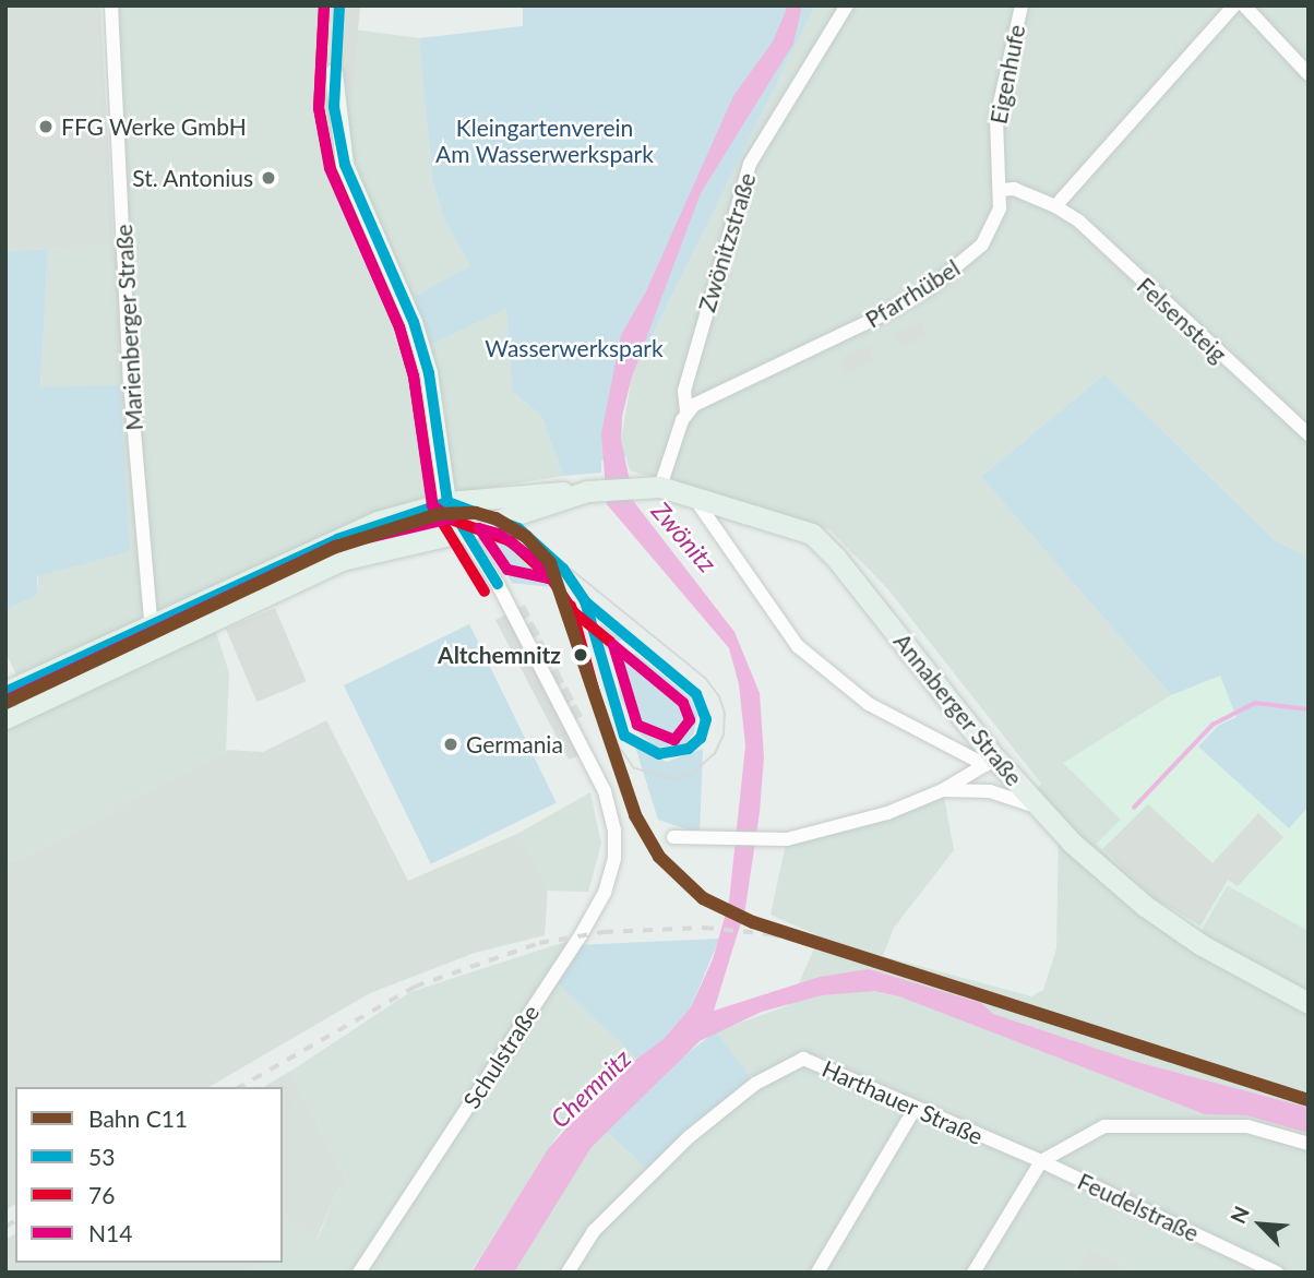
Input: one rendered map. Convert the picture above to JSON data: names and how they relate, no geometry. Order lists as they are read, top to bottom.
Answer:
{
  "streets": {
    "main road": ["Annaberger Straße"],
    "street": [
      "Eigenhufe",
      "Zwönitzstraße",
      "Pfarrhübel",
      "Felsensteig",
      "Marienberger Straße",
      "Schulstraße",
      "Harthauer Straße",
      "Feudelstraße"
    ]
  },
  "crossings": [
    ["Eigenhufe", "Pfarrhübel"],
    ["Zwönitzstraße", "Pfarrhübel"],
    ["Marienberger Straße", "Annaberger Straße"],
    ["Annaberger Straße", "Schulstraße"],
    ["Harthauer Straße", "Feudelstraße"]
  ],
  "water": ["Zwönitz", "Chemnitz"],
  "parks": ["Kleingartenverein Am Wasserwerkspark", "Wasserwerkspark"],
  "places": [
    "FFG Werke GmbH",
    "St. Antonius",
    "Altchemnitz",
    "Germania"
  ],
  "lines": [
    "transit line 53",
    "transit line 76",
    "transit line N14",
    "rail line C11"
  ],
  "legend": [
    "Bahn C11",
    "53",
    "76",
    "N14"
  ],
  "north": "top left"
}
